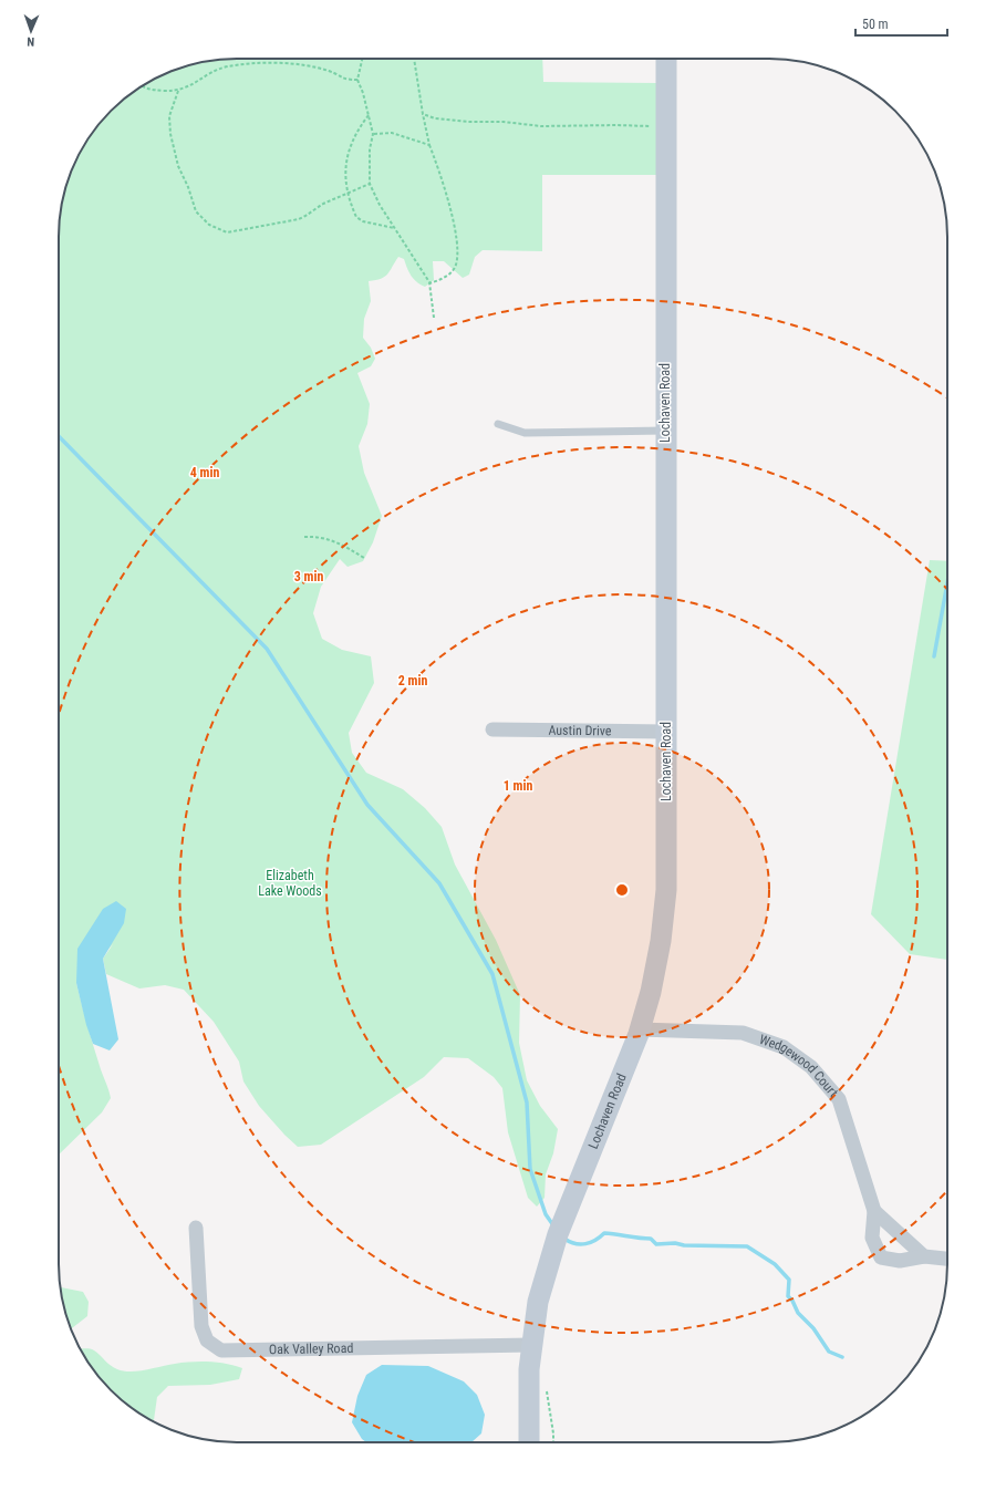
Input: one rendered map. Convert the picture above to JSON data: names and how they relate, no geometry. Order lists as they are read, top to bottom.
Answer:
{
  "streets": {
    "street": [
      "Lochaven Road",
      "Austin Drive",
      "Wedgewood Court",
      "Oak Valley Road"
    ]
  },
  "crossings": [
    ["Lochaven Road", "Austin Drive"],
    ["Lochaven Road", "Wedgewood Court"],
    ["Lochaven Road", "Oak Valley Road"]
  ],
  "parks": ["Elizabeth Lake Woods"],
  "scale_bar": "50 m",
  "north": "bottom",
  "rings": [
    "4 min",
    "3 min",
    "2 min",
    "1 min"
  ]
}
